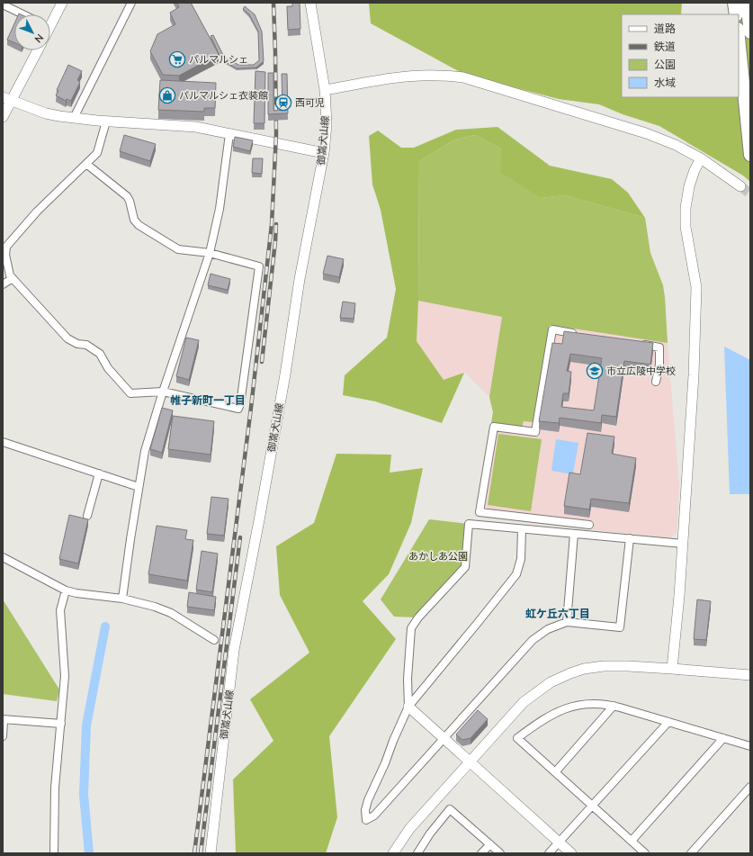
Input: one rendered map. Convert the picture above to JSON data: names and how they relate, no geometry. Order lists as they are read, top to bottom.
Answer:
{
  "streets": {
    "street": ["御嵩犬山線"]
  },
  "districts": ["帷子新町一丁目", "虹ケ丘六丁目"],
  "parks": ["あかしあ公園"],
  "places": {
    "supermarket": ["パルマルシェ"],
    "shop": ["パルマルシェ衣装館"],
    "station": ["西可児"],
    "school or university": ["市立広陵中学校"]
  },
  "legend": [
    "道路",
    "鉄道",
    "公園",
    "水域"
  ],
  "north": "bottom right"
}
